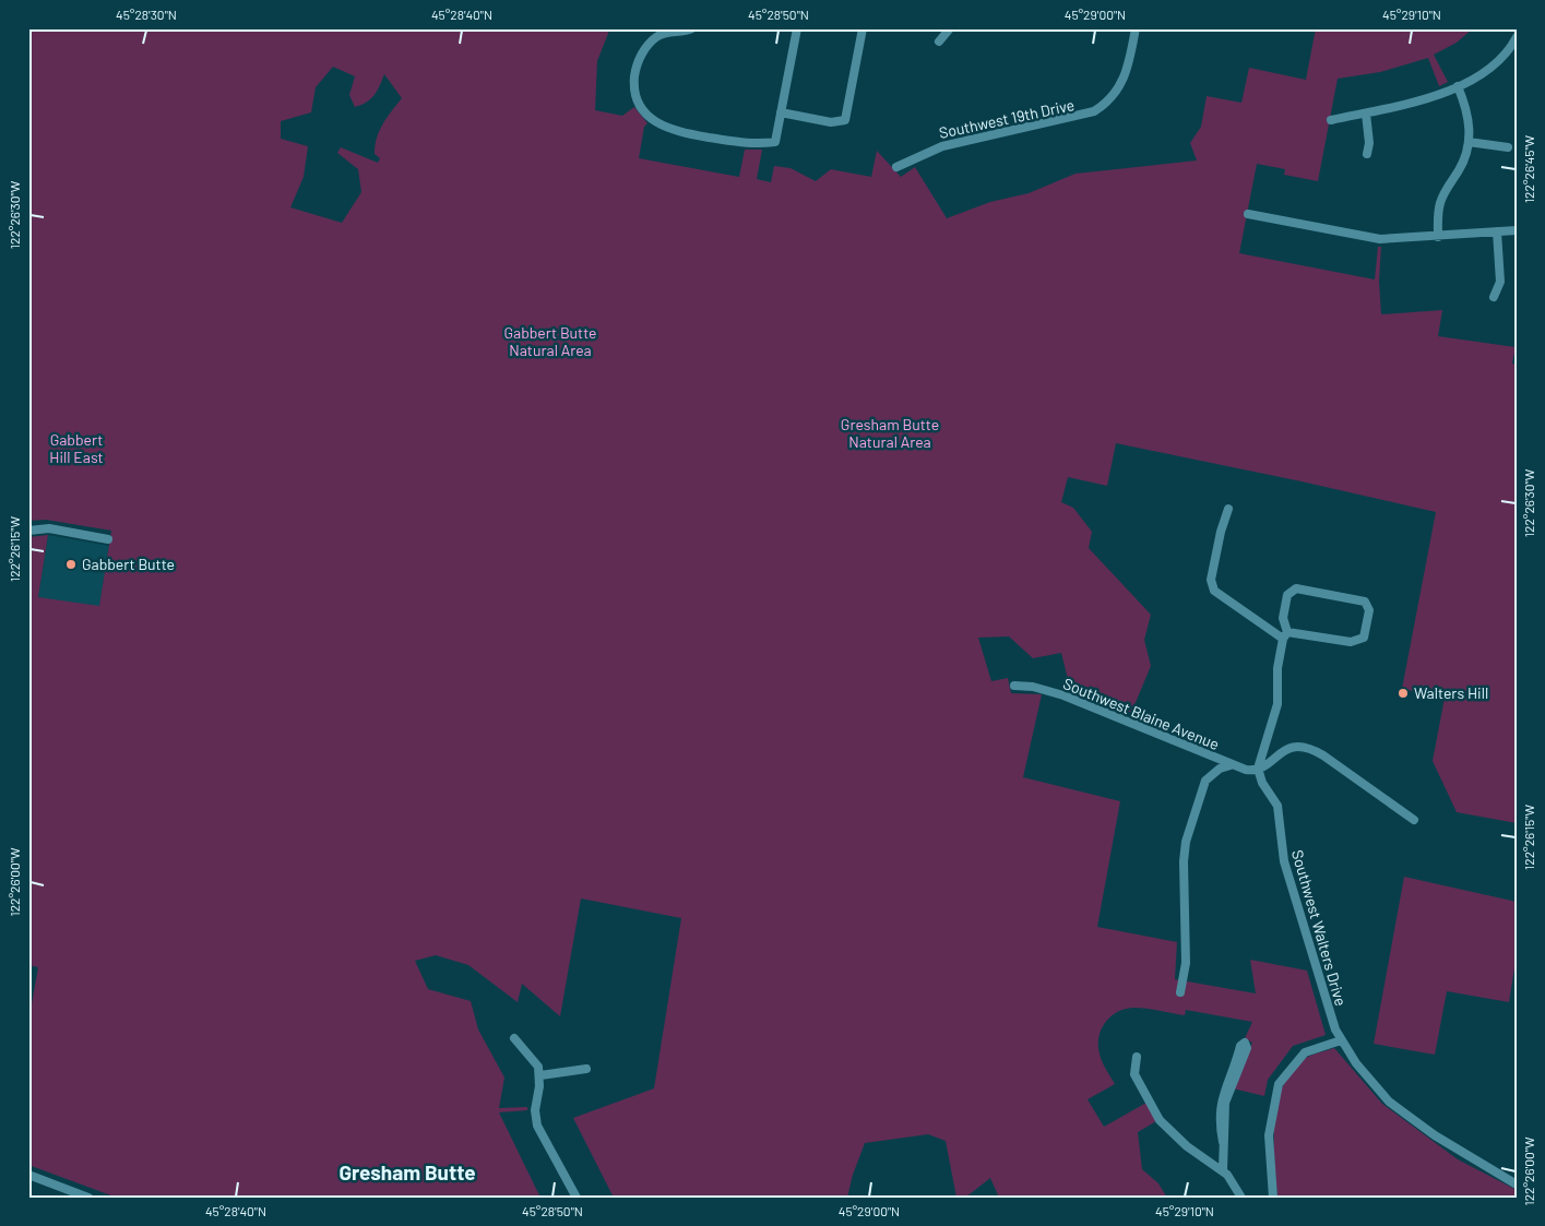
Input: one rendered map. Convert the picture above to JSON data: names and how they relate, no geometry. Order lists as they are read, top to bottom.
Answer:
{
  "streets": {
    "street": ["Southwest 19th Drive", "Southwest Blaine Avenue", "Southwest Walters Drive"]
  },
  "crossings": [
    ["Southwest Blaine Avenue", "Southwest Walters Drive"]
  ],
  "districts": ["Gresham Butte"],
  "parks": ["Gabbert Butte Natural Area", "Gresham Butte Natural Area", "Gabbert Hill East"],
  "places": ["Gabbert Butte", "Walters Hill"],
  "coordinates": [
    "45°28'30\"N",
    "45°28'40\"N",
    "45°28'50\"N",
    "45°29'00\"N",
    "45°29'10\"N",
    "122°26'45\"W",
    "122°26'30\"W",
    "122°26'15\"W",
    "122°26'00\"W"
  ]
}
